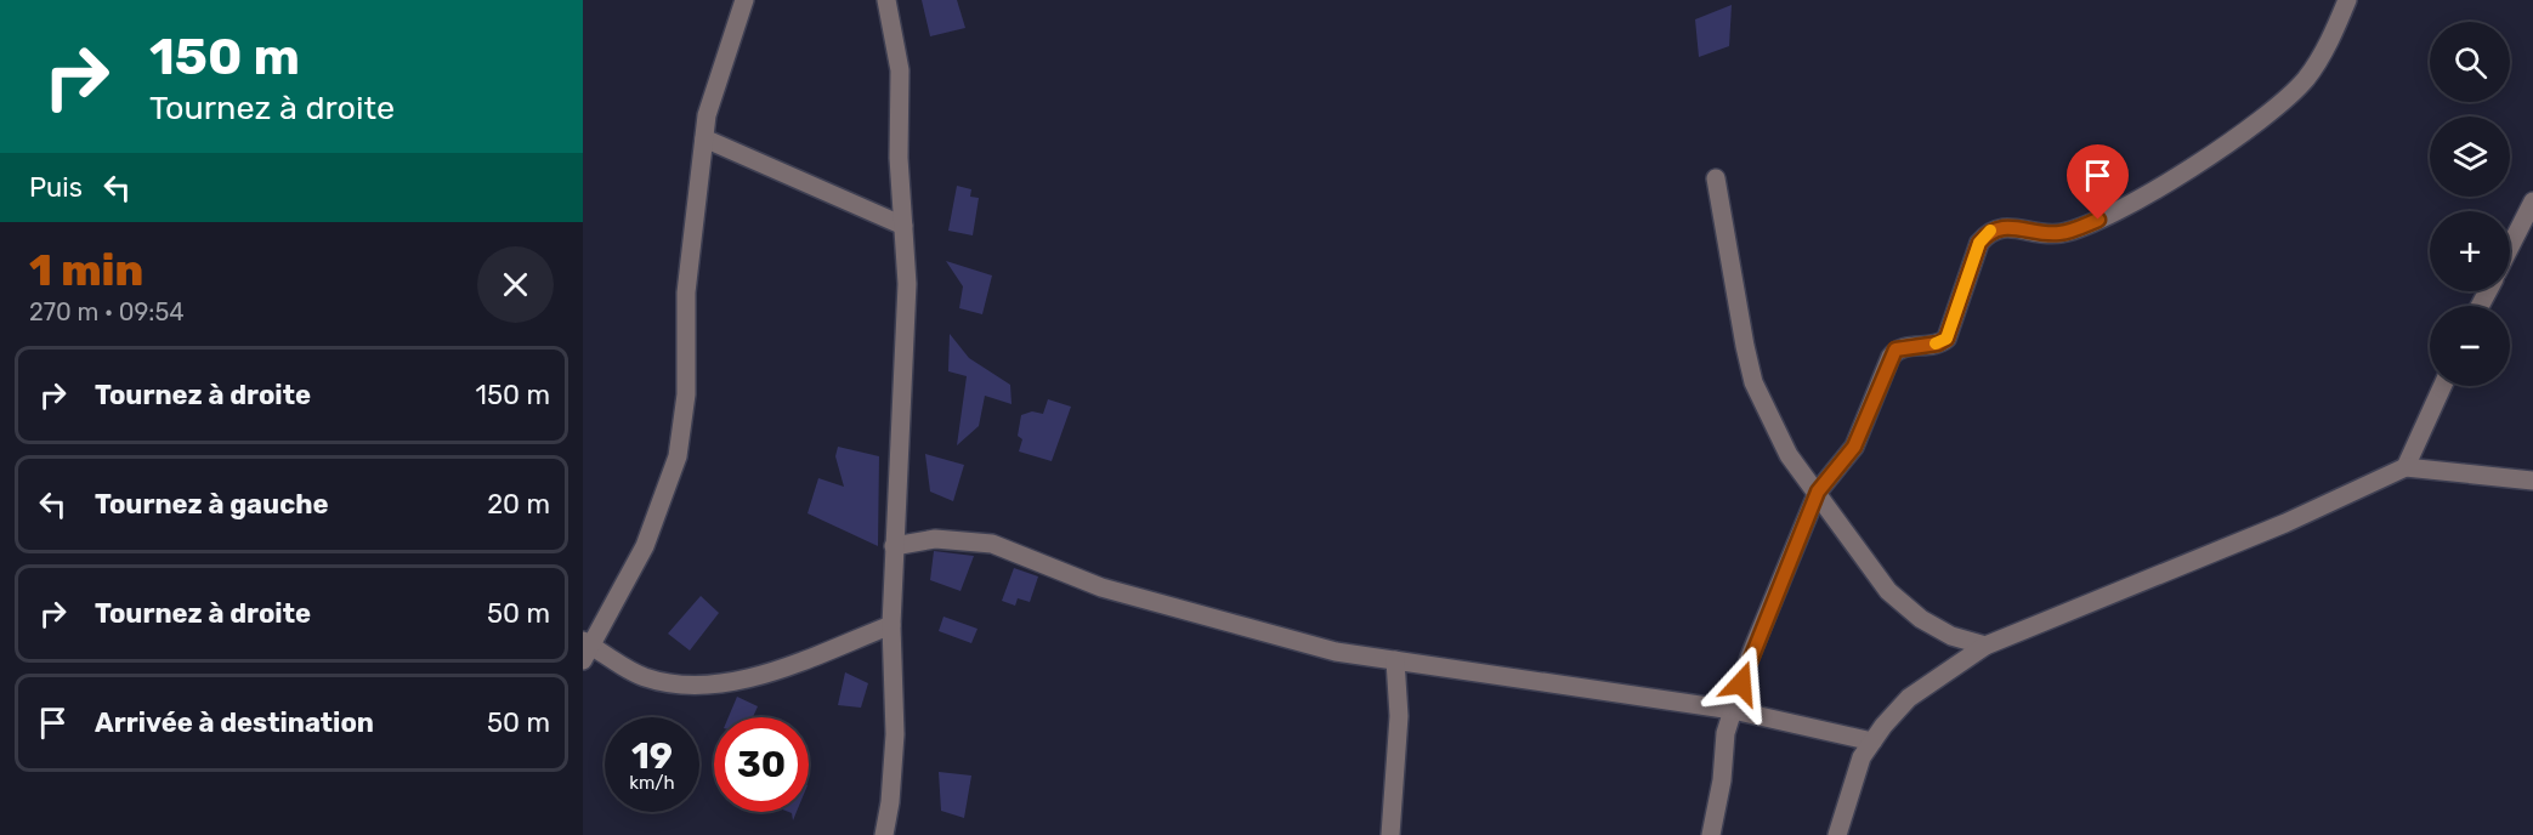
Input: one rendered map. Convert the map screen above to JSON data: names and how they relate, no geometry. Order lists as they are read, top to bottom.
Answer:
{
  "page": {
    "turn": ["150 m", "Tournez à droite"],
    "map_buttons": ["+", "−"],
    "then": "Puis",
    "heading": ["1 min", "270 m · 09:54"],
    "list": [
      {
        "name": "Tournez à droite",
        "value": "150 m"
      },
      {
        "name": "Tournez à gauche",
        "value": "20 m"
      },
      {
        "name": "Tournez à droite",
        "value": "50 m"
      },
      {
        "name": "Arrivée à destination",
        "value": "50 m"
      }
    ],
    "speed": "19 km/h",
    "limit": "30"
  }
}
